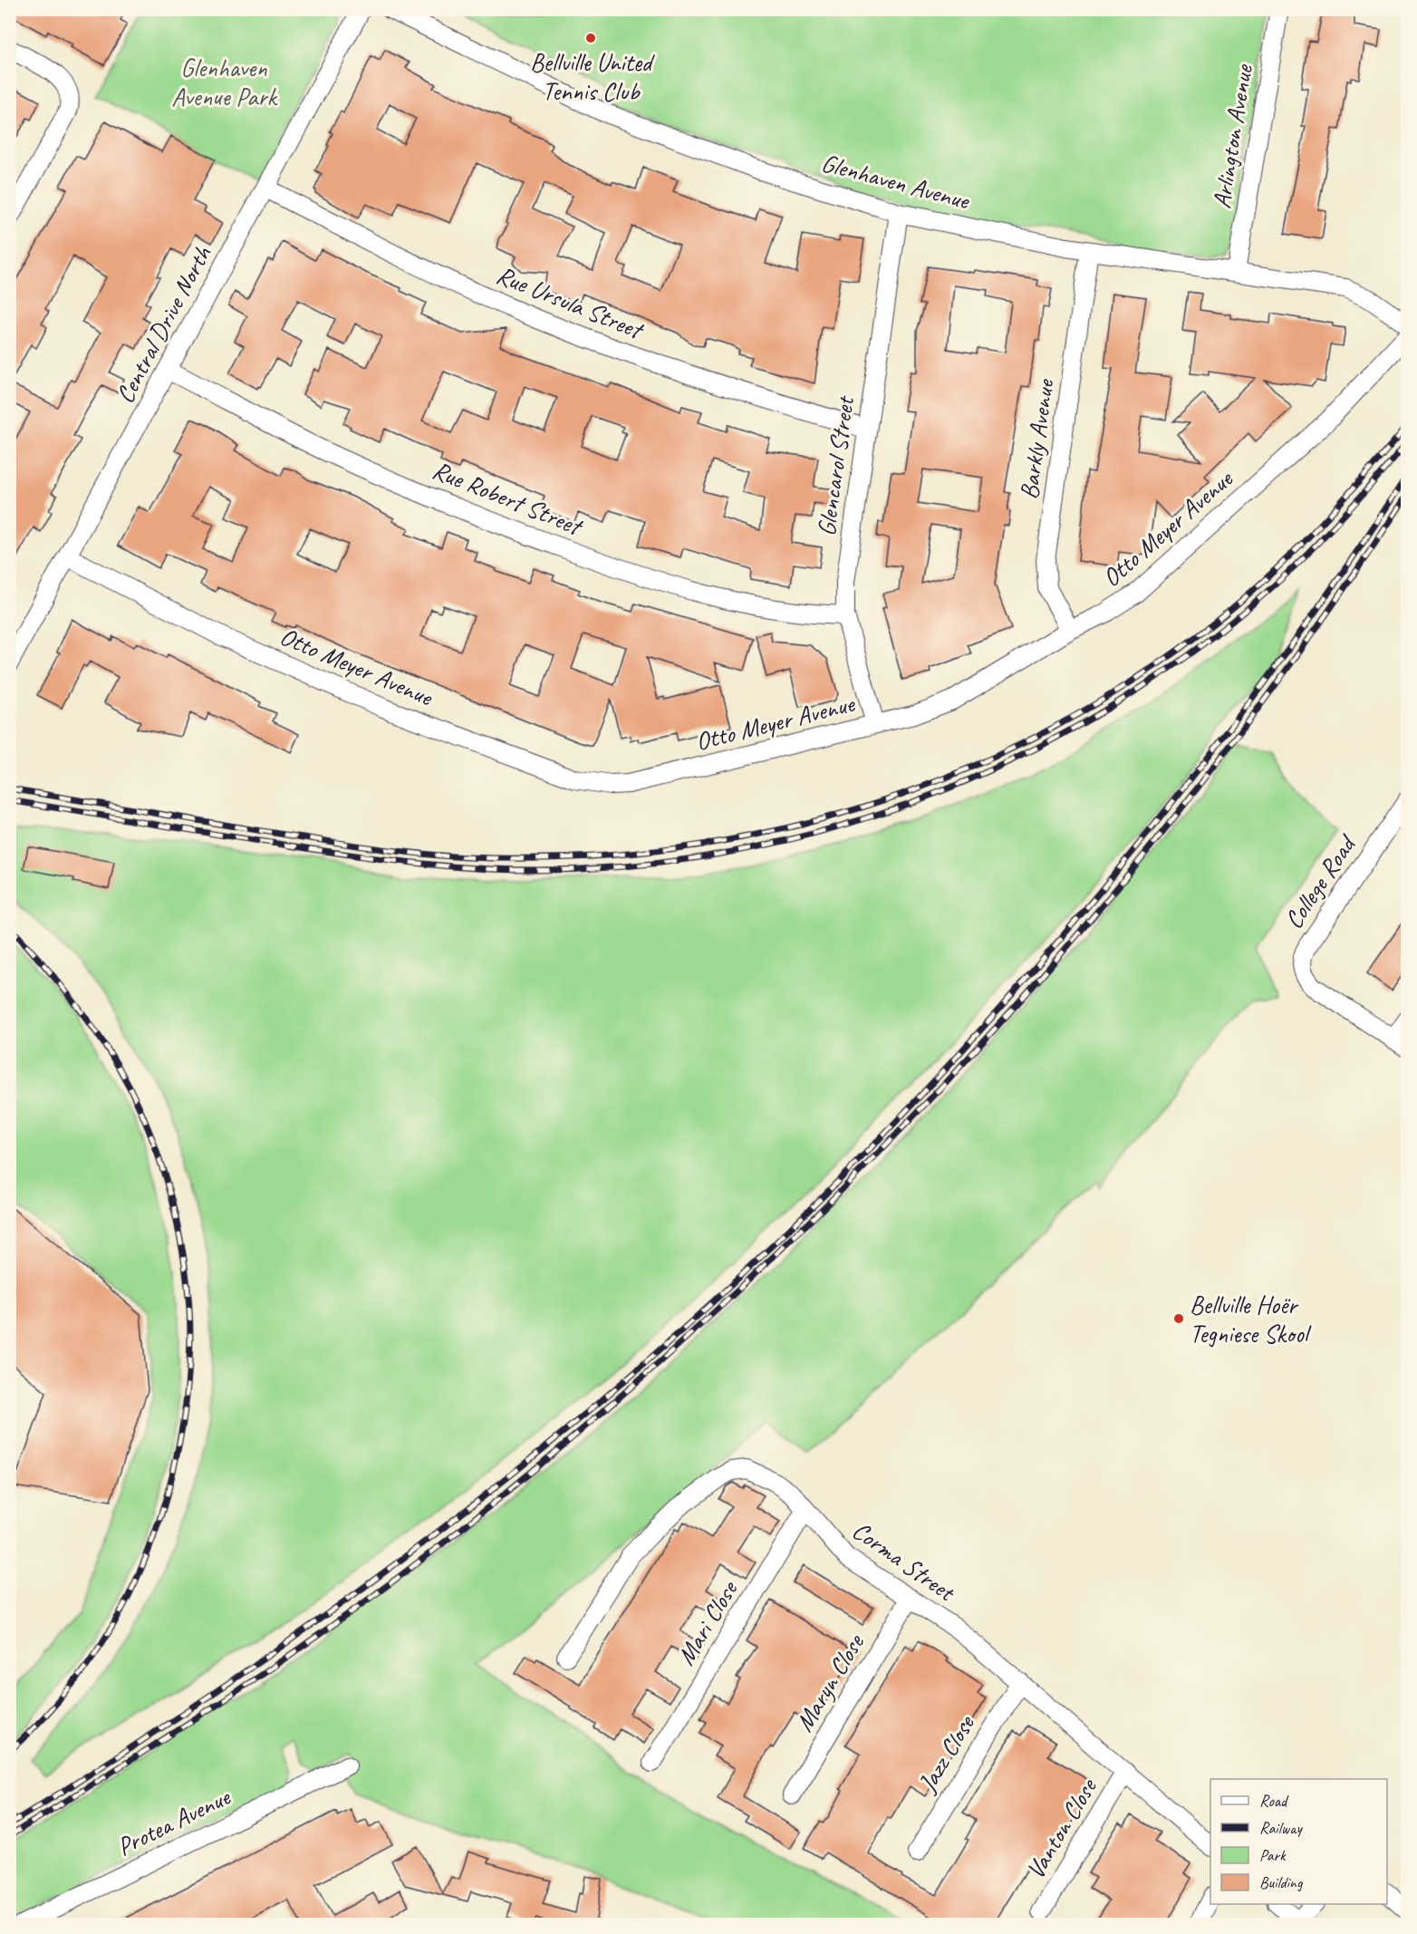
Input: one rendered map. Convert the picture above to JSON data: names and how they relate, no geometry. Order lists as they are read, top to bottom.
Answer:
{
  "streets": {
    "street": [
      "Arlington Avenue",
      "Glenhaven Avenue",
      "Rue Ursula Street",
      "Central Drive North",
      "Barkly Avenue",
      "Glencarol Street",
      "Rue Robert Street",
      "Otto Meyer Avenue",
      "College Road",
      "Corma Street",
      "Mari Close",
      "Maryn Close",
      "Jazz Close",
      "Protea Avenue",
      "Vanton Close"
    ]
  },
  "crossings": [
    ["Arlington Avenue", "Glenhaven Avenue"],
    ["Glenhaven Avenue", "Barkly Avenue"],
    ["Glenhaven Avenue", "Glencarol Street"],
    ["Rue Ursula Street", "Central Drive North"],
    ["Rue Ursula Street", "Glencarol Street"],
    ["Central Drive North", "Rue Robert Street"],
    ["Central Drive North", "Otto Meyer Avenue"],
    ["Barkly Avenue", "Otto Meyer Avenue"],
    ["Glencarol Street", "Rue Robert Street"],
    ["Glencarol Street", "Otto Meyer Avenue"],
    ["Corma Street", "Mari Close"],
    ["Corma Street", "Maryn Close"],
    ["Corma Street", "Jazz Close"],
    ["Corma Street", "Vanton Close"]
  ],
  "parks": ["Glenhaven Avenue Park"],
  "places": ["Bellville United Tennis Club", "Bellville Hoër Tegniese Skool"],
  "legend": [
    "Road",
    "Railway",
    "Park",
    "Building"
  ]
}
